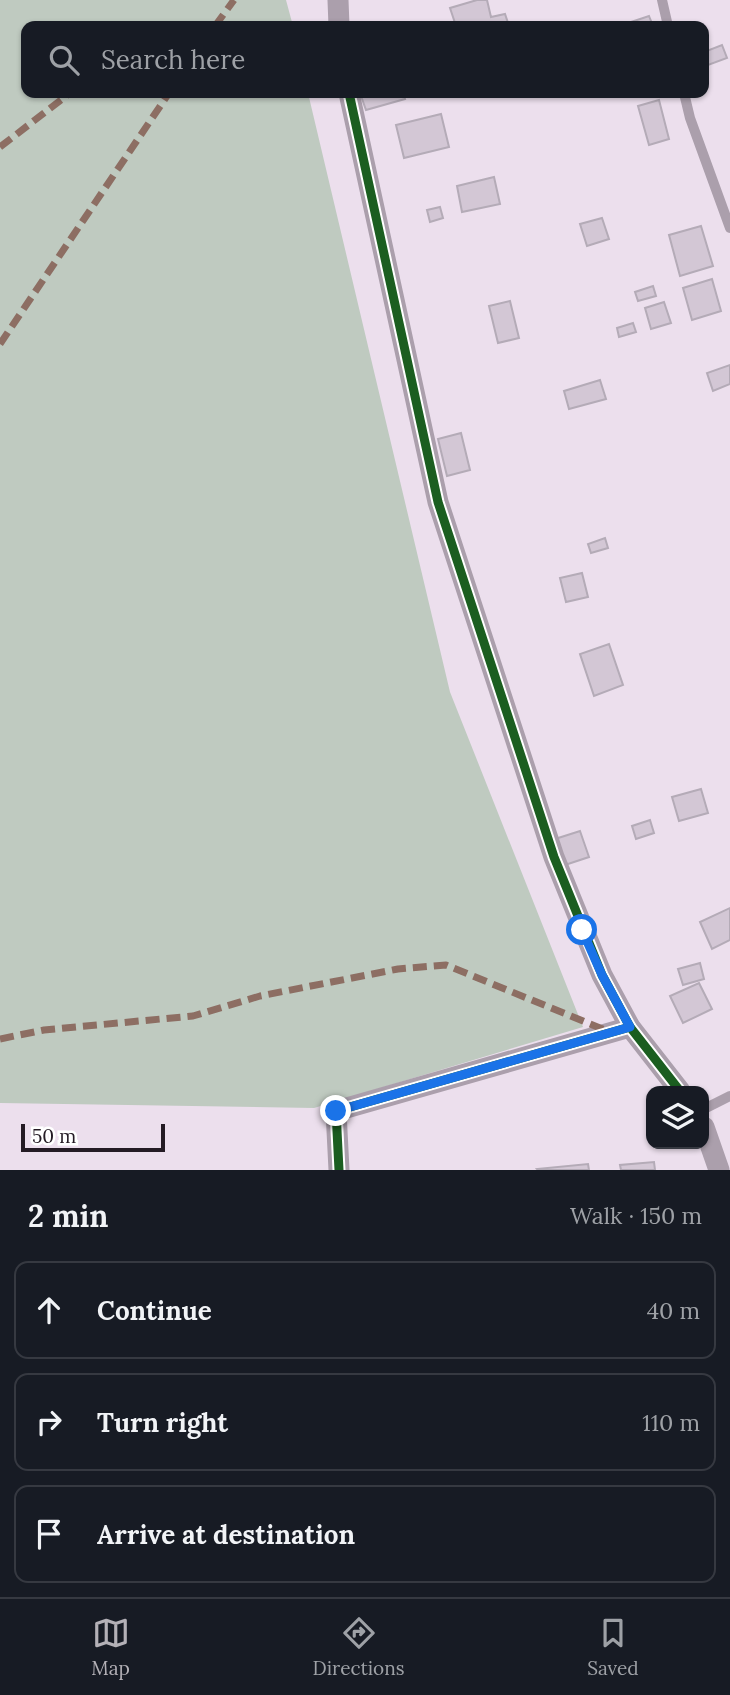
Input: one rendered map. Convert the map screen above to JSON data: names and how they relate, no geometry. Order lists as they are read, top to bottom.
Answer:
{
  "scale_bar": "50 m",
  "page": {
    "search": "Search here",
    "scale": "50 m",
    "heading": ["2 min", "Walk · 150 m"],
    "list": [
      ["Continue", "40 m"],
      ["Turn right", "110 m"],
      "Arrive at destination"
    ],
    "nav": ["Map", "Directions", "Saved"]
  }
}
